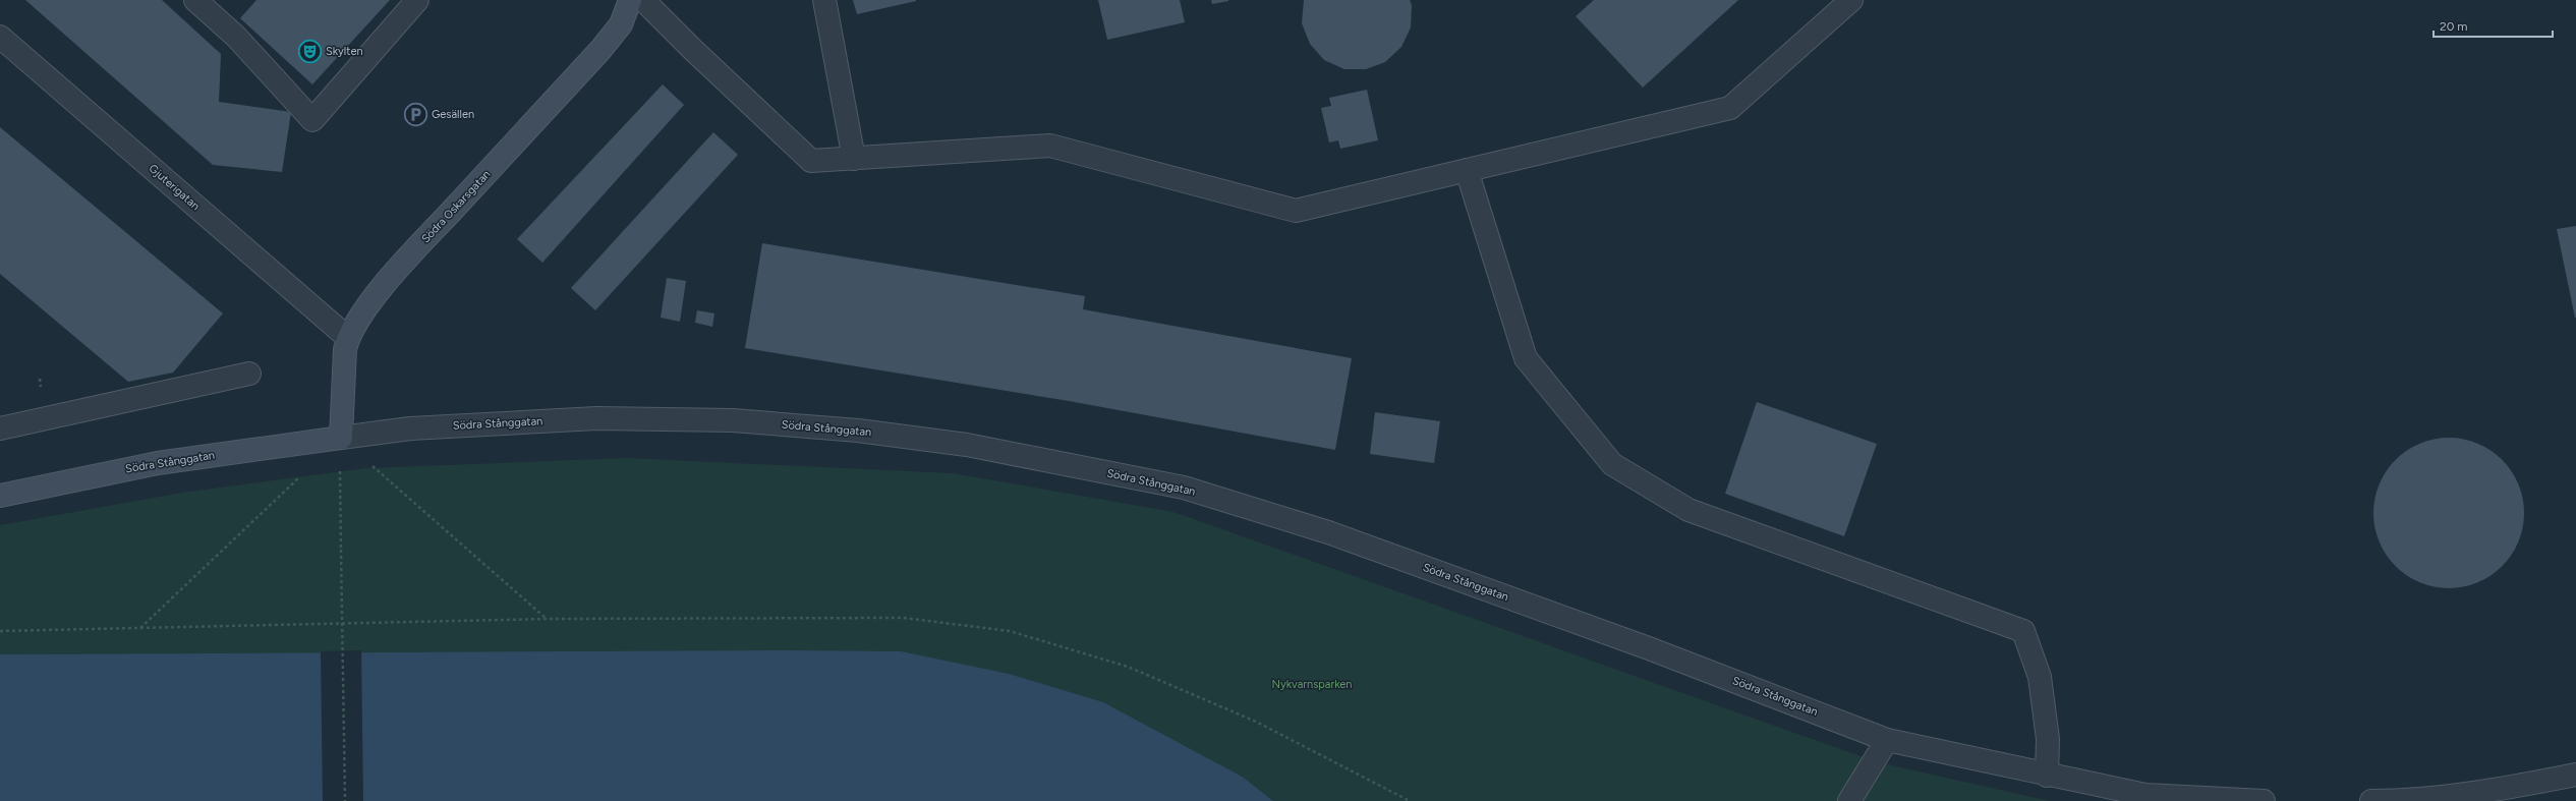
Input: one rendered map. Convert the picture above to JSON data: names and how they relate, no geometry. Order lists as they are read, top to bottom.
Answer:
{
  "streets": {
    "street": ["Gjuterigatan", "Södra Oskarsgatan", "Södra Stånggatan"]
  },
  "crossings": [
    ["Gjuterigatan", "Södra Oskarsgatan"],
    ["Södra Oskarsgatan", "Södra Stånggatan"]
  ],
  "parks": ["Nykvarnsparken"],
  "places": {
    "theatre": ["Skylten"],
    "parking": ["Gesällen"]
  },
  "scale_bar": "20 m"
}
